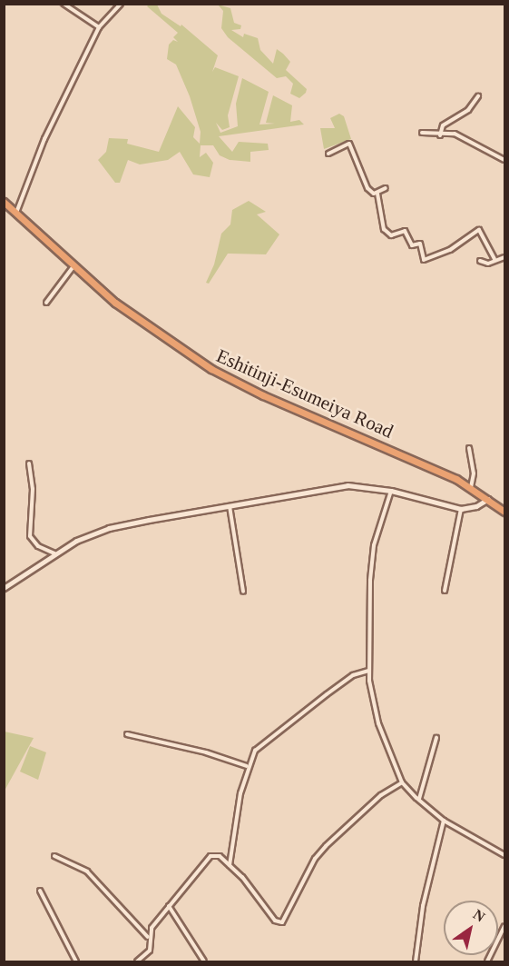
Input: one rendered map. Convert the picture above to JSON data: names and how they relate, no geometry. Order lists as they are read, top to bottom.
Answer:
{
  "streets": {
    "highway": ["Eshitinji-Esumeiya Road"]
  },
  "north": "top right"
}
